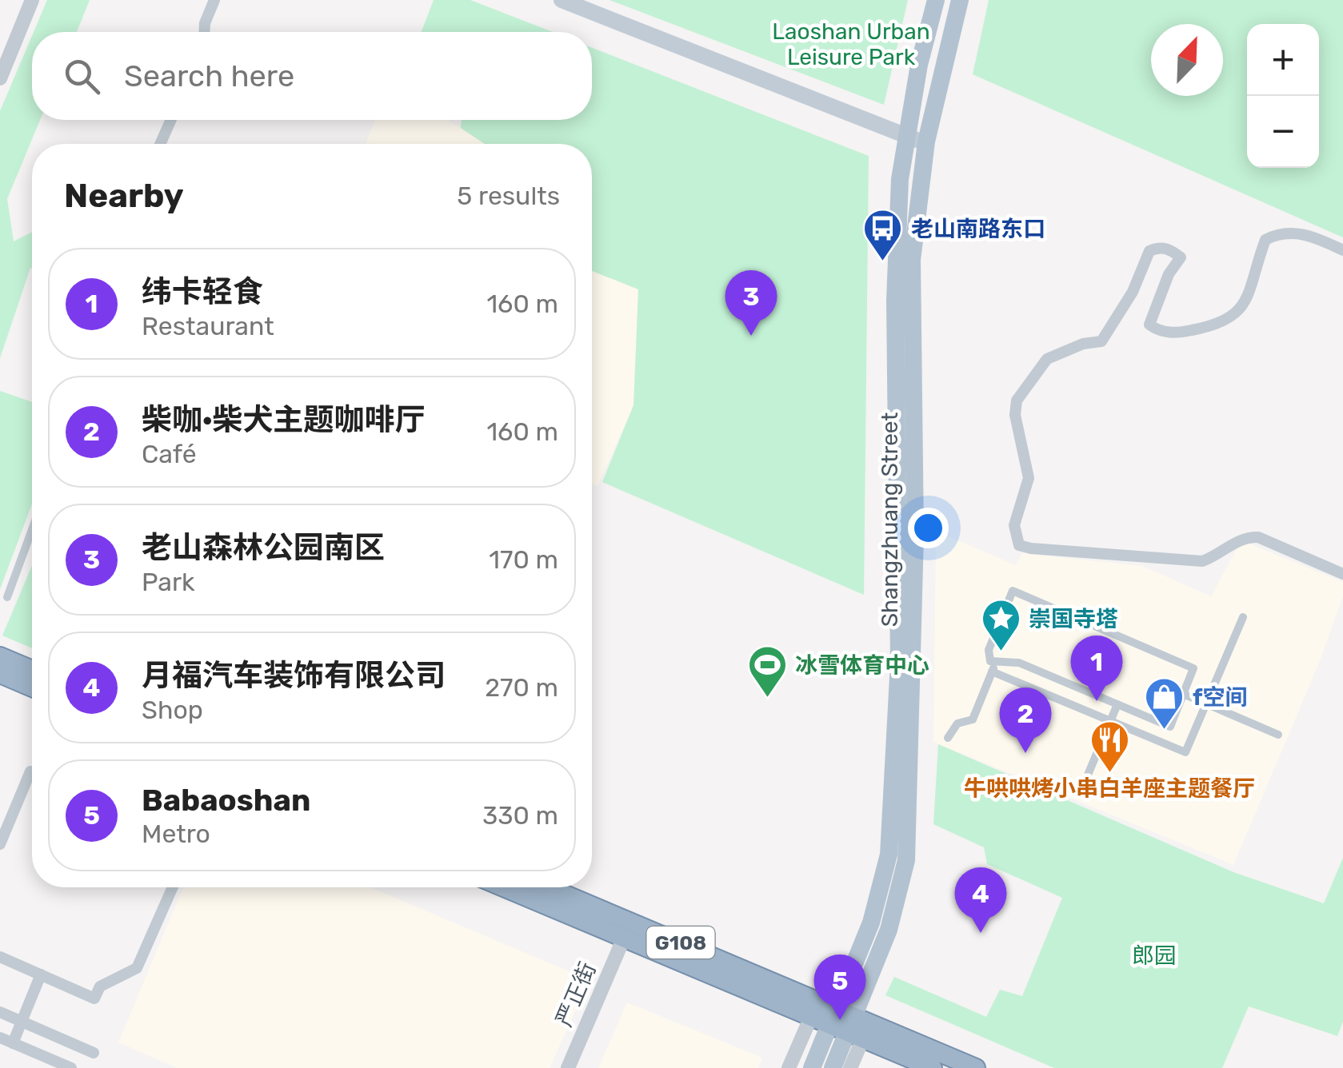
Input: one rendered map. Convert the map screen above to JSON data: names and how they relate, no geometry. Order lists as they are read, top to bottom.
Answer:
{
  "streets": {
    "highway": ["G108"],
    "main road": ["Shangzhuang Street"],
    "street": ["严正街"]
  },
  "crossings": [
    ["Shangzhuang Street", "G108"],
    ["G108", "严正街"]
  ],
  "parks": ["Laoshan Urban Leisure Park", "郎园"],
  "places": {
    "bus stop": ["老山南路东口"],
    "place": ["崇国寺塔"],
    "sports": ["冰雪体育中心"],
    "shop": ["f空间"],
    "restaurant": ["牛哄哄烤小串白羊座主题餐厅"]
  },
  "north": "top right",
  "page": {
    "map_buttons": ["+", "−"],
    "search": "Search here",
    "heading": ["Nearby", "5 results"],
    "list": [
      {
        "mark": "1",
        "name": "纬卡轻食",
        "note": "Restaurant",
        "value": "160 m"
      },
      {
        "mark": "2",
        "name": "柴咖·柴犬主题咖啡厅",
        "note": "Café",
        "value": "160 m"
      },
      {
        "mark": "3",
        "name": "老山森林公园南区",
        "note": "Park",
        "value": "170 m"
      },
      {
        "mark": "4",
        "name": "月福汽车装饰有限公司",
        "note": "Shop",
        "value": "270 m"
      },
      {
        "mark": "5",
        "name": "Babaoshan",
        "note": "Metro",
        "value": "330 m"
      }
    ],
    "pins": [
      "3",
      "1",
      "2",
      "4",
      "5"
    ]
  }
}
